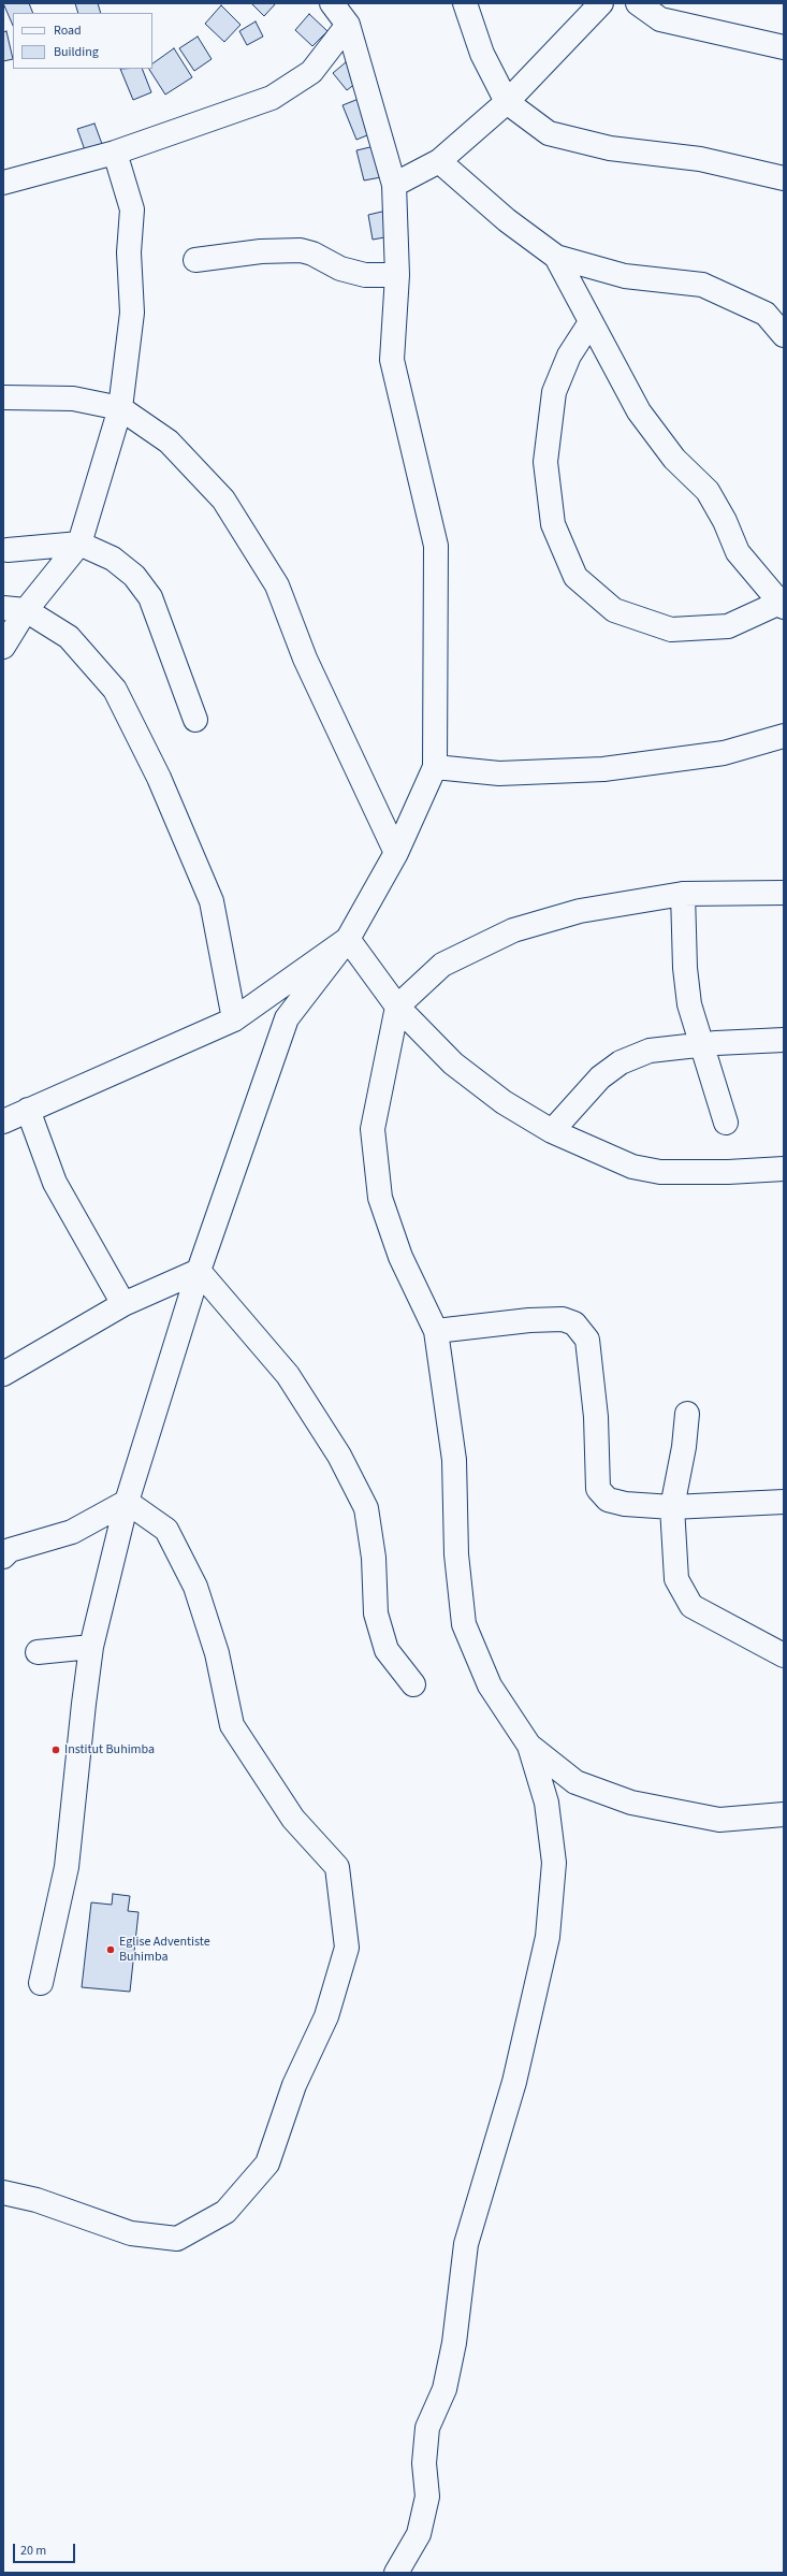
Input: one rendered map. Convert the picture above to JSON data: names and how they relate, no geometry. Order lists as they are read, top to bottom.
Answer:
{
  "places": ["Institut Buhimba", "Eglise Adventiste Buhimba"],
  "legend": ["Road", "Building"],
  "scale_bar": "20 m"
}
